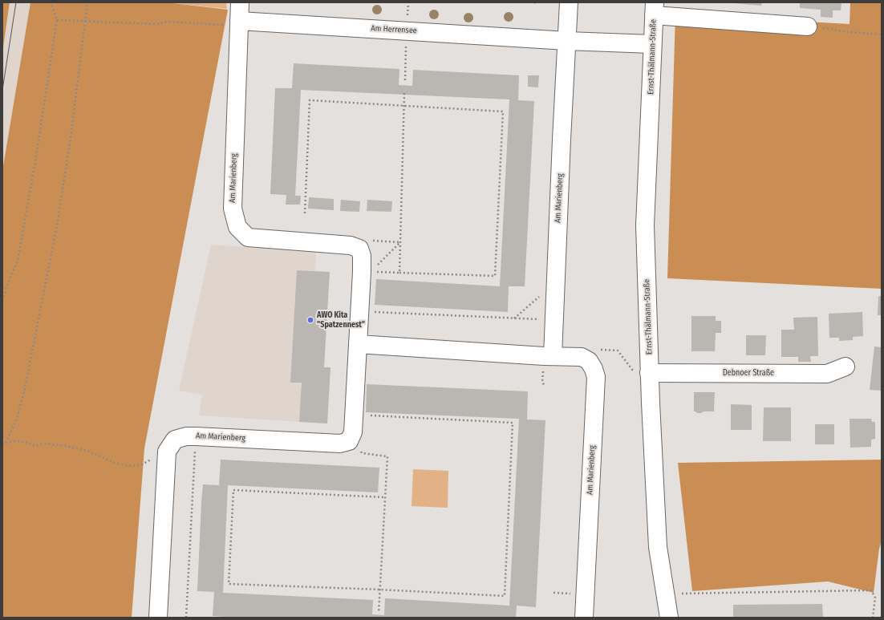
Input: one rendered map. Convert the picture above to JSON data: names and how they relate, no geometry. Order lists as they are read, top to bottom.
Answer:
{
  "streets": {
    "street": [
      "Am Herrensee",
      "Ernst-Thälmann-Straße",
      "Am Marienberg",
      "Debnoer Straße"
    ]
  },
  "crossings": [
    ["Am Herrensee", "Ernst-Thälmann-Straße"],
    ["Am Herrensee", "Am Marienberg"],
    ["Ernst-Thälmann-Straße", "Debnoer Straße"]
  ],
  "places": ["AWO Kita \"Spatzennest\""]
}
